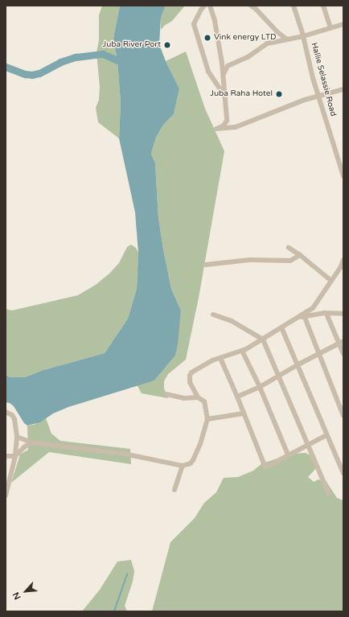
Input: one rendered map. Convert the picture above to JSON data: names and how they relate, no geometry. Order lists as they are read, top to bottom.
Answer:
{
  "streets": {
    "street": ["Hallie Selassie Road"]
  },
  "places": ["Vink energy LTD", "Juba River Port", "Juba Raha Hotel"],
  "north": "bottom left"
}
